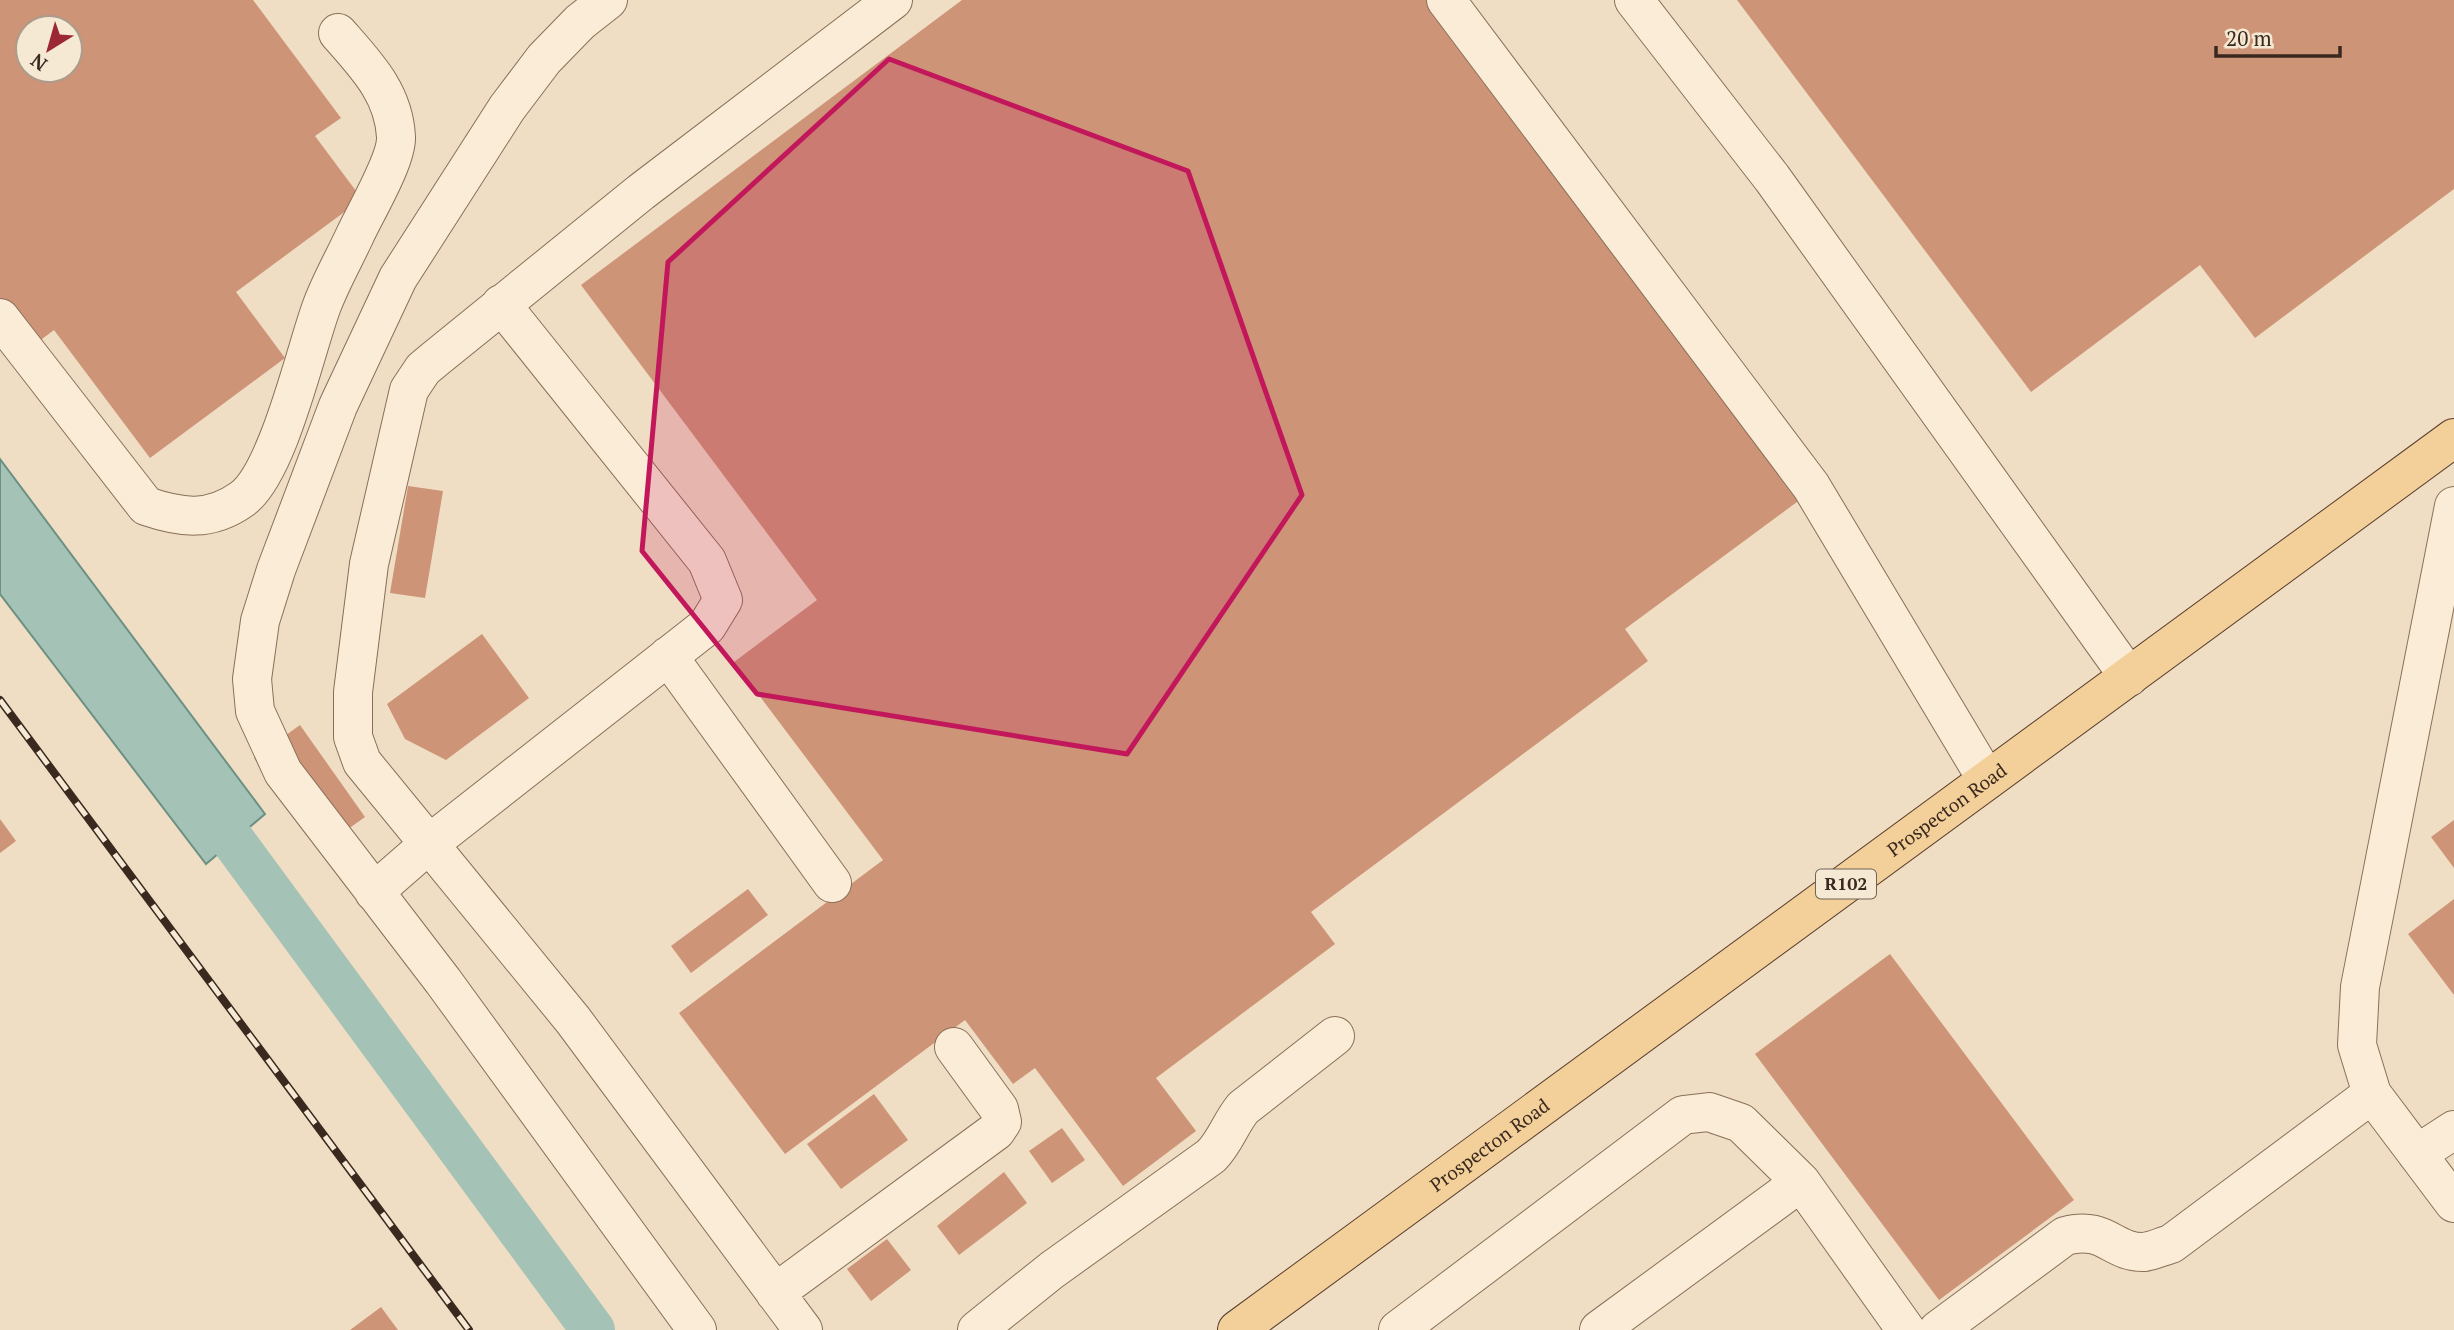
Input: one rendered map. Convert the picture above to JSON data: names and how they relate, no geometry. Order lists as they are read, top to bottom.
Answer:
{
  "streets": {
    "main road": ["Prospecton Road", "R102"]
  },
  "scale_bar": "20 m",
  "north": "bottom left"
}
